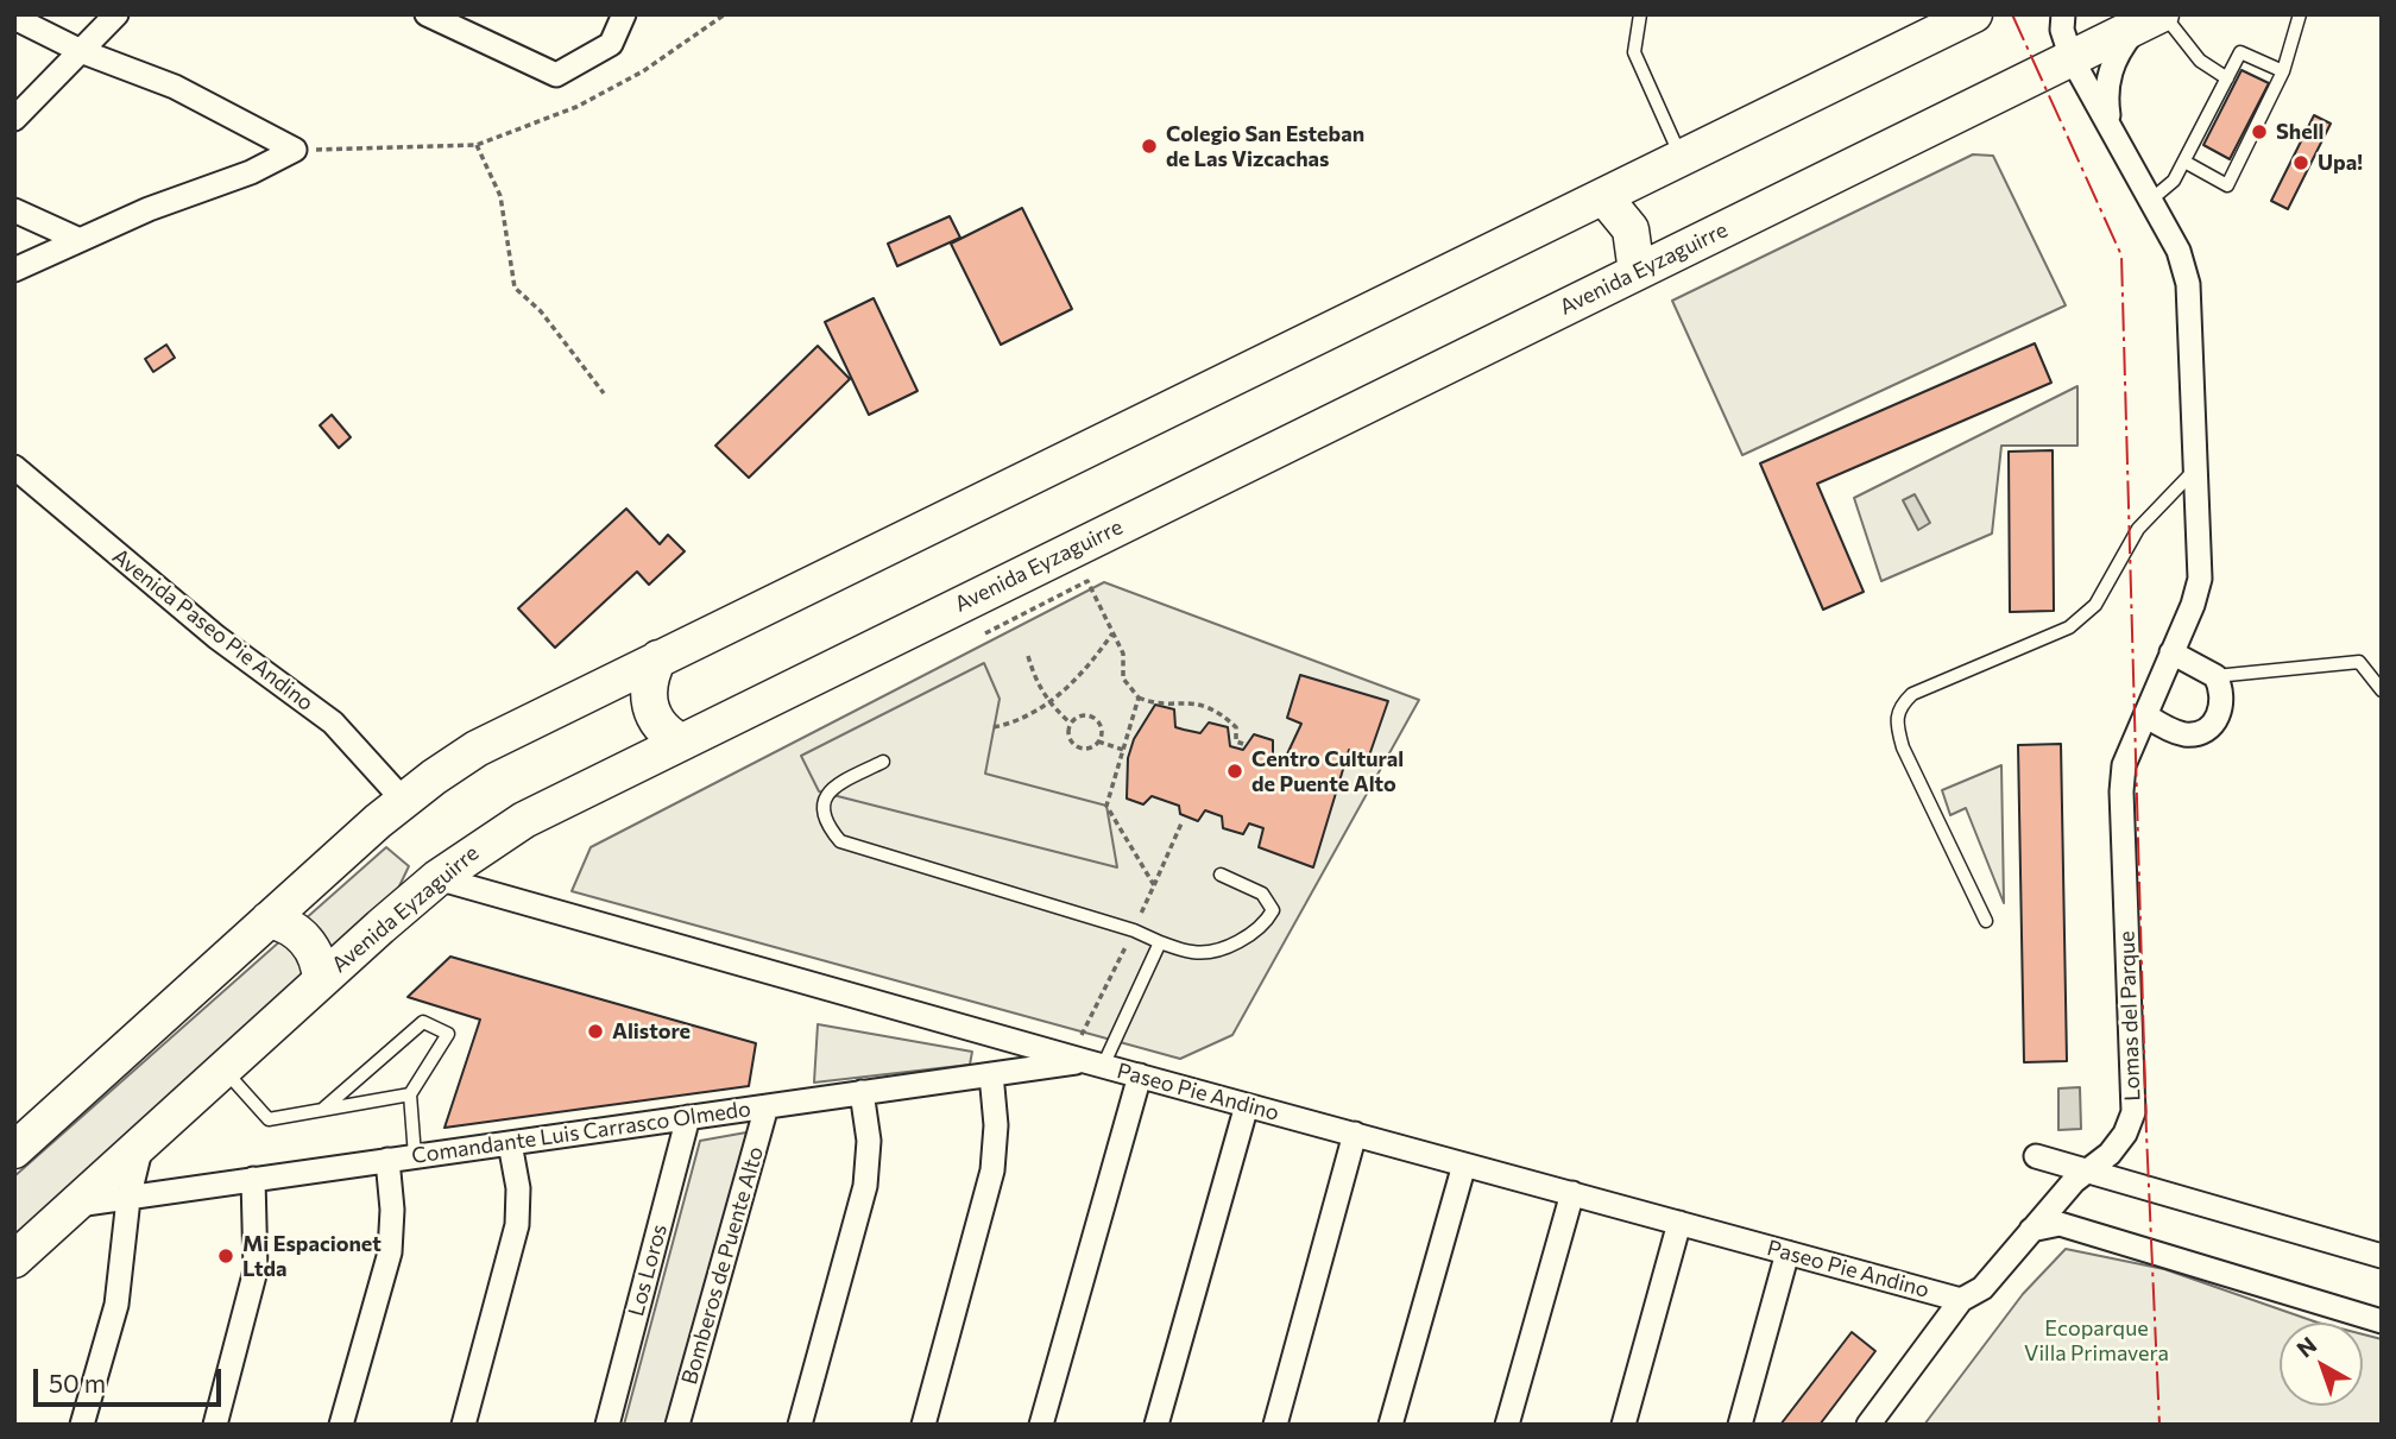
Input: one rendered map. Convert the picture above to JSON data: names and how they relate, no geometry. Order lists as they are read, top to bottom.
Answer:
{
  "streets": {
    "main road": ["Avenida Eyzaguirre"],
    "street": [
      "Avenida Paseo Pie Andino",
      "Lomas del Parque",
      "Paseo Pie Andino",
      "Comandante Luis Carrasco Olmedo",
      "Bomberos de Puente Alto",
      "Los Loros"
    ]
  },
  "crossings": [
    ["Avenida Eyzaguirre", "Lomas del Parque"],
    ["Avenida Eyzaguirre", "Paseo Pie Andino"],
    ["Avenida Eyzaguirre", "Comandante Luis Carrasco Olmedo"],
    ["Lomas del Parque", "Paseo Pie Andino"],
    ["Paseo Pie Andino", "Comandante Luis Carrasco Olmedo"],
    ["Comandante Luis Carrasco Olmedo", "Bomberos de Puente Alto"],
    ["Comandante Luis Carrasco Olmedo", "Los Loros"]
  ],
  "parks": ["Ecoparque Villa Primavera"],
  "places": [
    "Shell",
    "Colegio San Esteban de Las Vizcachas",
    "Upa!",
    "Centro Cultural de Puente Alto",
    "Alistore",
    "Mi Espacionet Ltda"
  ],
  "scale_bar": "50 m",
  "north": "top left"
}
